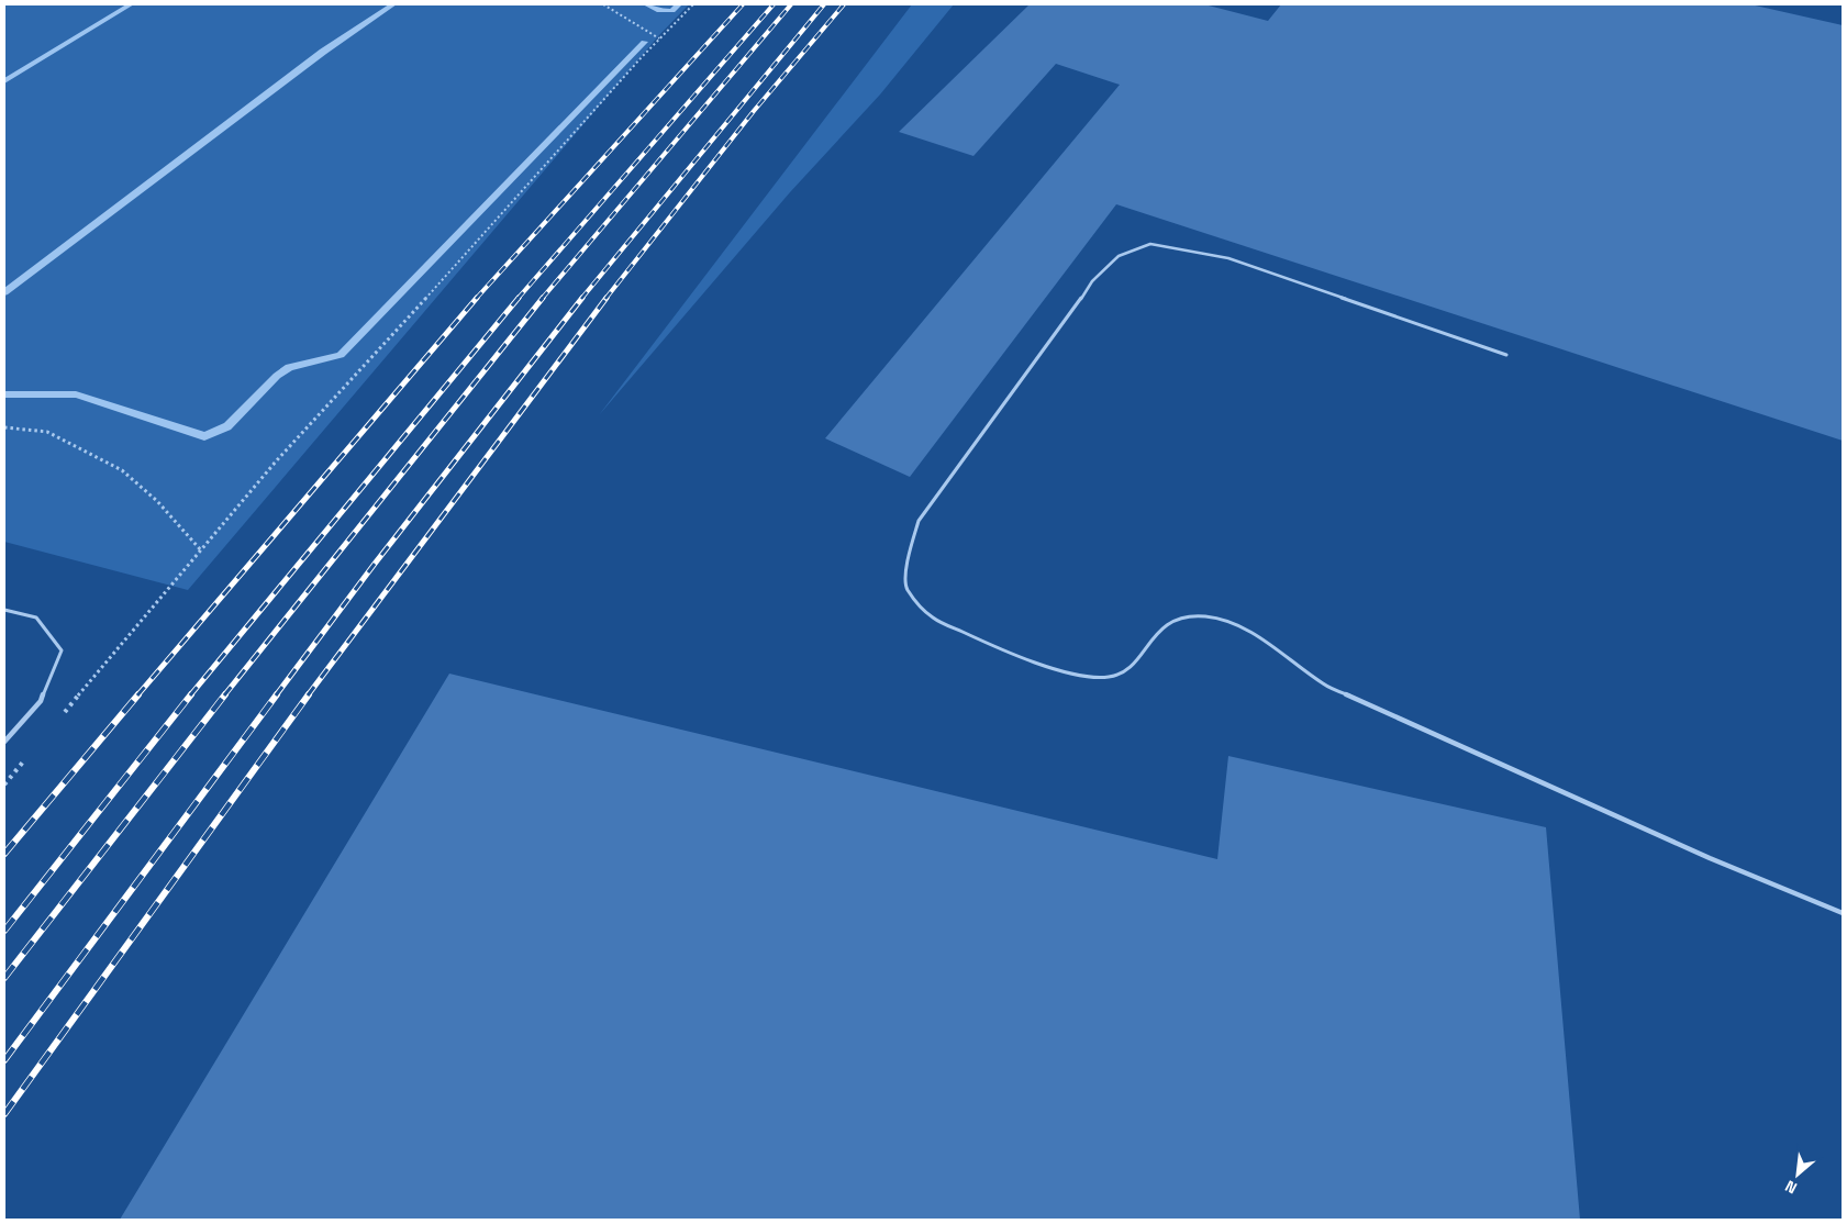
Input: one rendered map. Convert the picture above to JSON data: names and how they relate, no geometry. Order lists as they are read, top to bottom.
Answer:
{
  "north": "bottom left"
}
